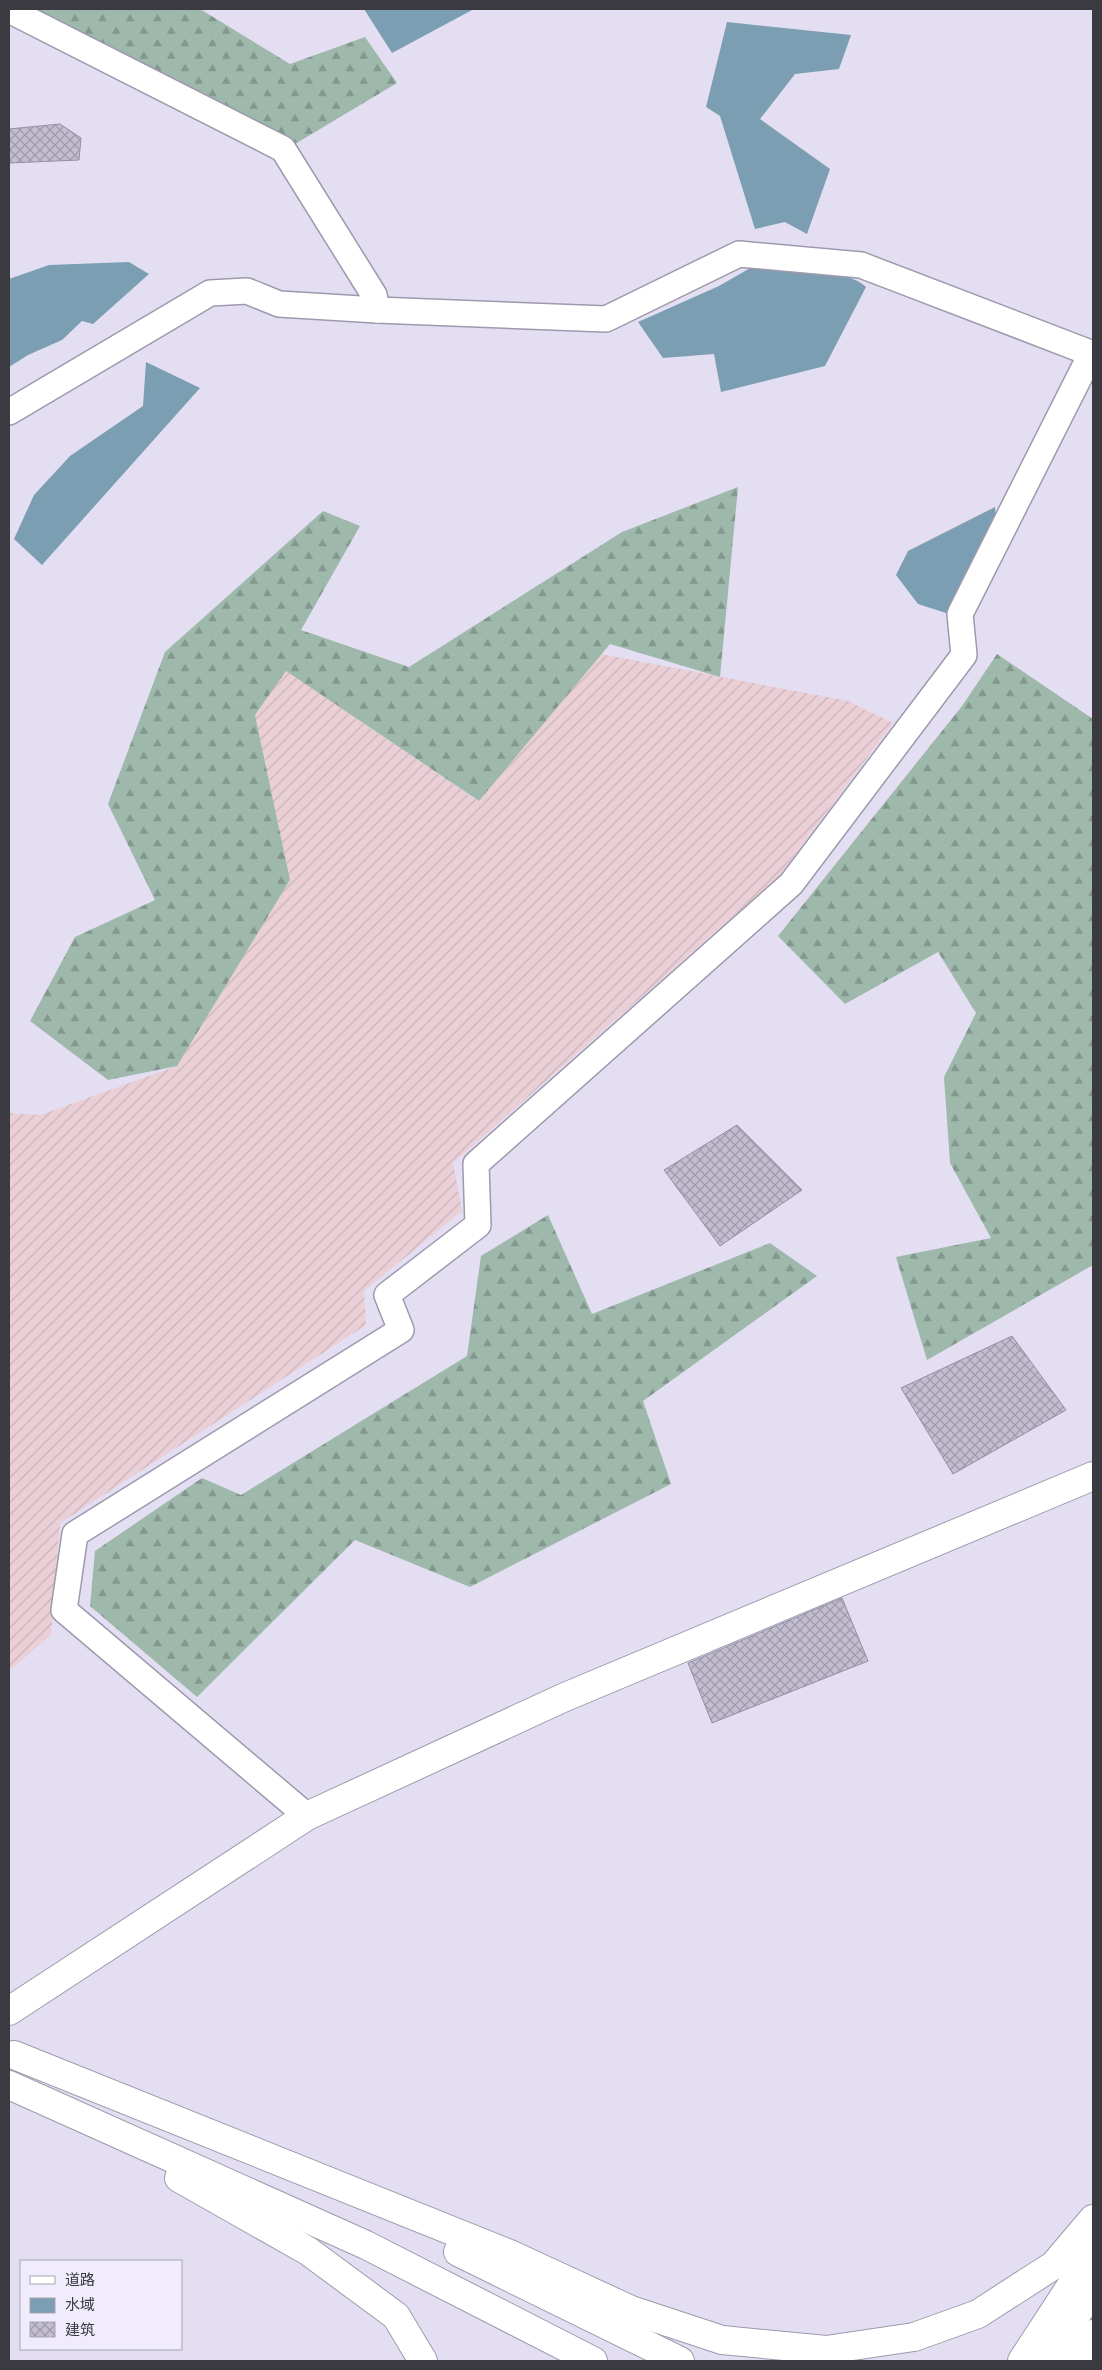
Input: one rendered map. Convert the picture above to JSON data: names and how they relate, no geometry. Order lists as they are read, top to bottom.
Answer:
{
  "legend": ["道路", "水域", "建筑"]
}
